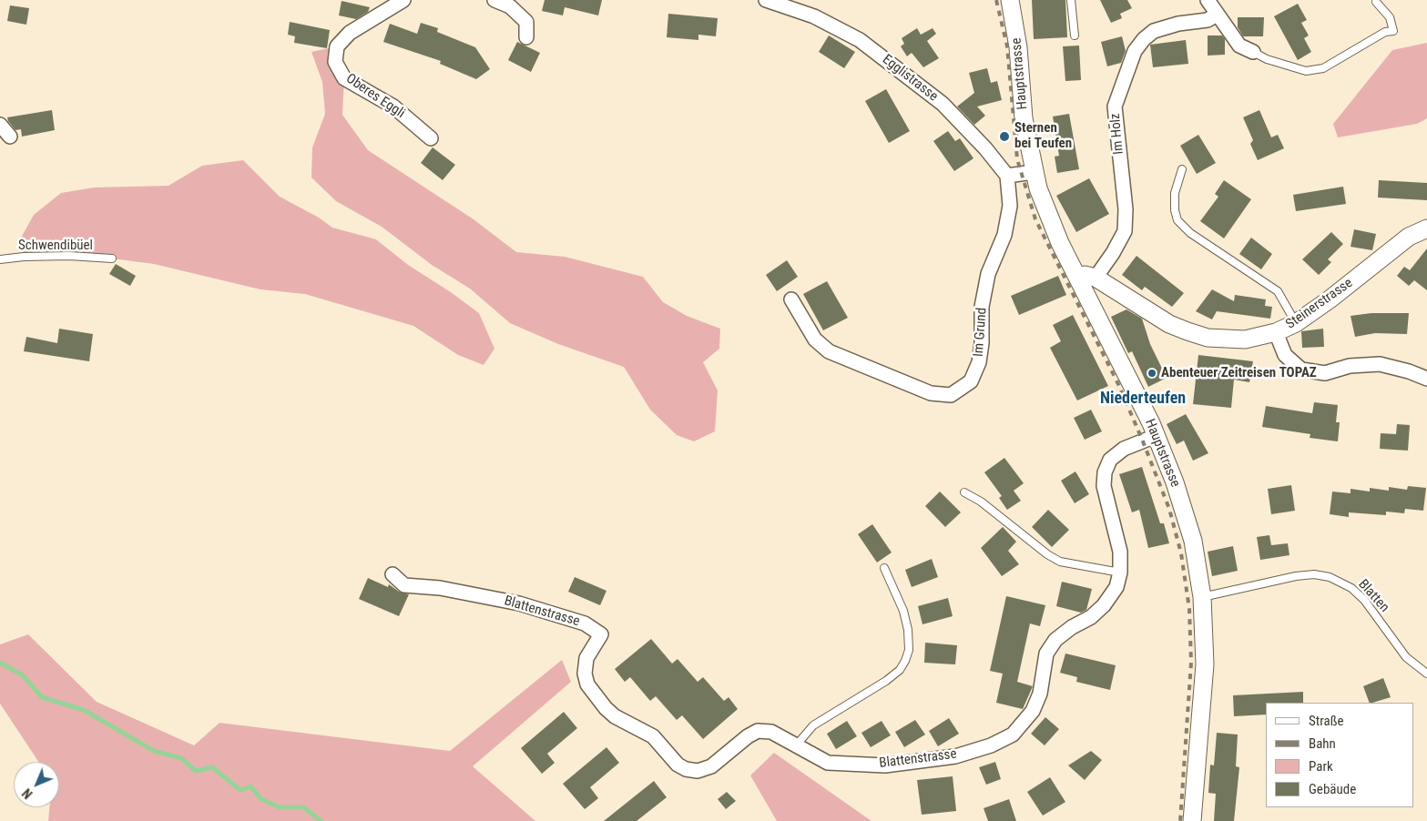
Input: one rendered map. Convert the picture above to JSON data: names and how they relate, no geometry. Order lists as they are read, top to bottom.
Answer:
{
  "streets": {
    "street": [
      "Hauptstrasse",
      "Egglistrasse",
      "Oberes Eggli",
      "Im Holz",
      "Steinerstrasse",
      "Im Grund",
      "Blattenstrasse"
    ],
    "lane": ["Schwendibüel", "Blatten"]
  },
  "crossings": [
    ["Hauptstrasse", "Blatten"],
    ["Hauptstrasse", "Blattenstrasse"],
    ["Egglistrasse", "Im Grund"],
    ["Im Holz", "Steinerstrasse"]
  ],
  "districts": ["Niederteufen"],
  "places": ["Sternen bei Teufen", "Abenteuer Zeitreisen TOPAZ"],
  "legend": [
    "Straße",
    "Bahn",
    "Park",
    "Gebäude"
  ],
  "north": "bottom left"
}
